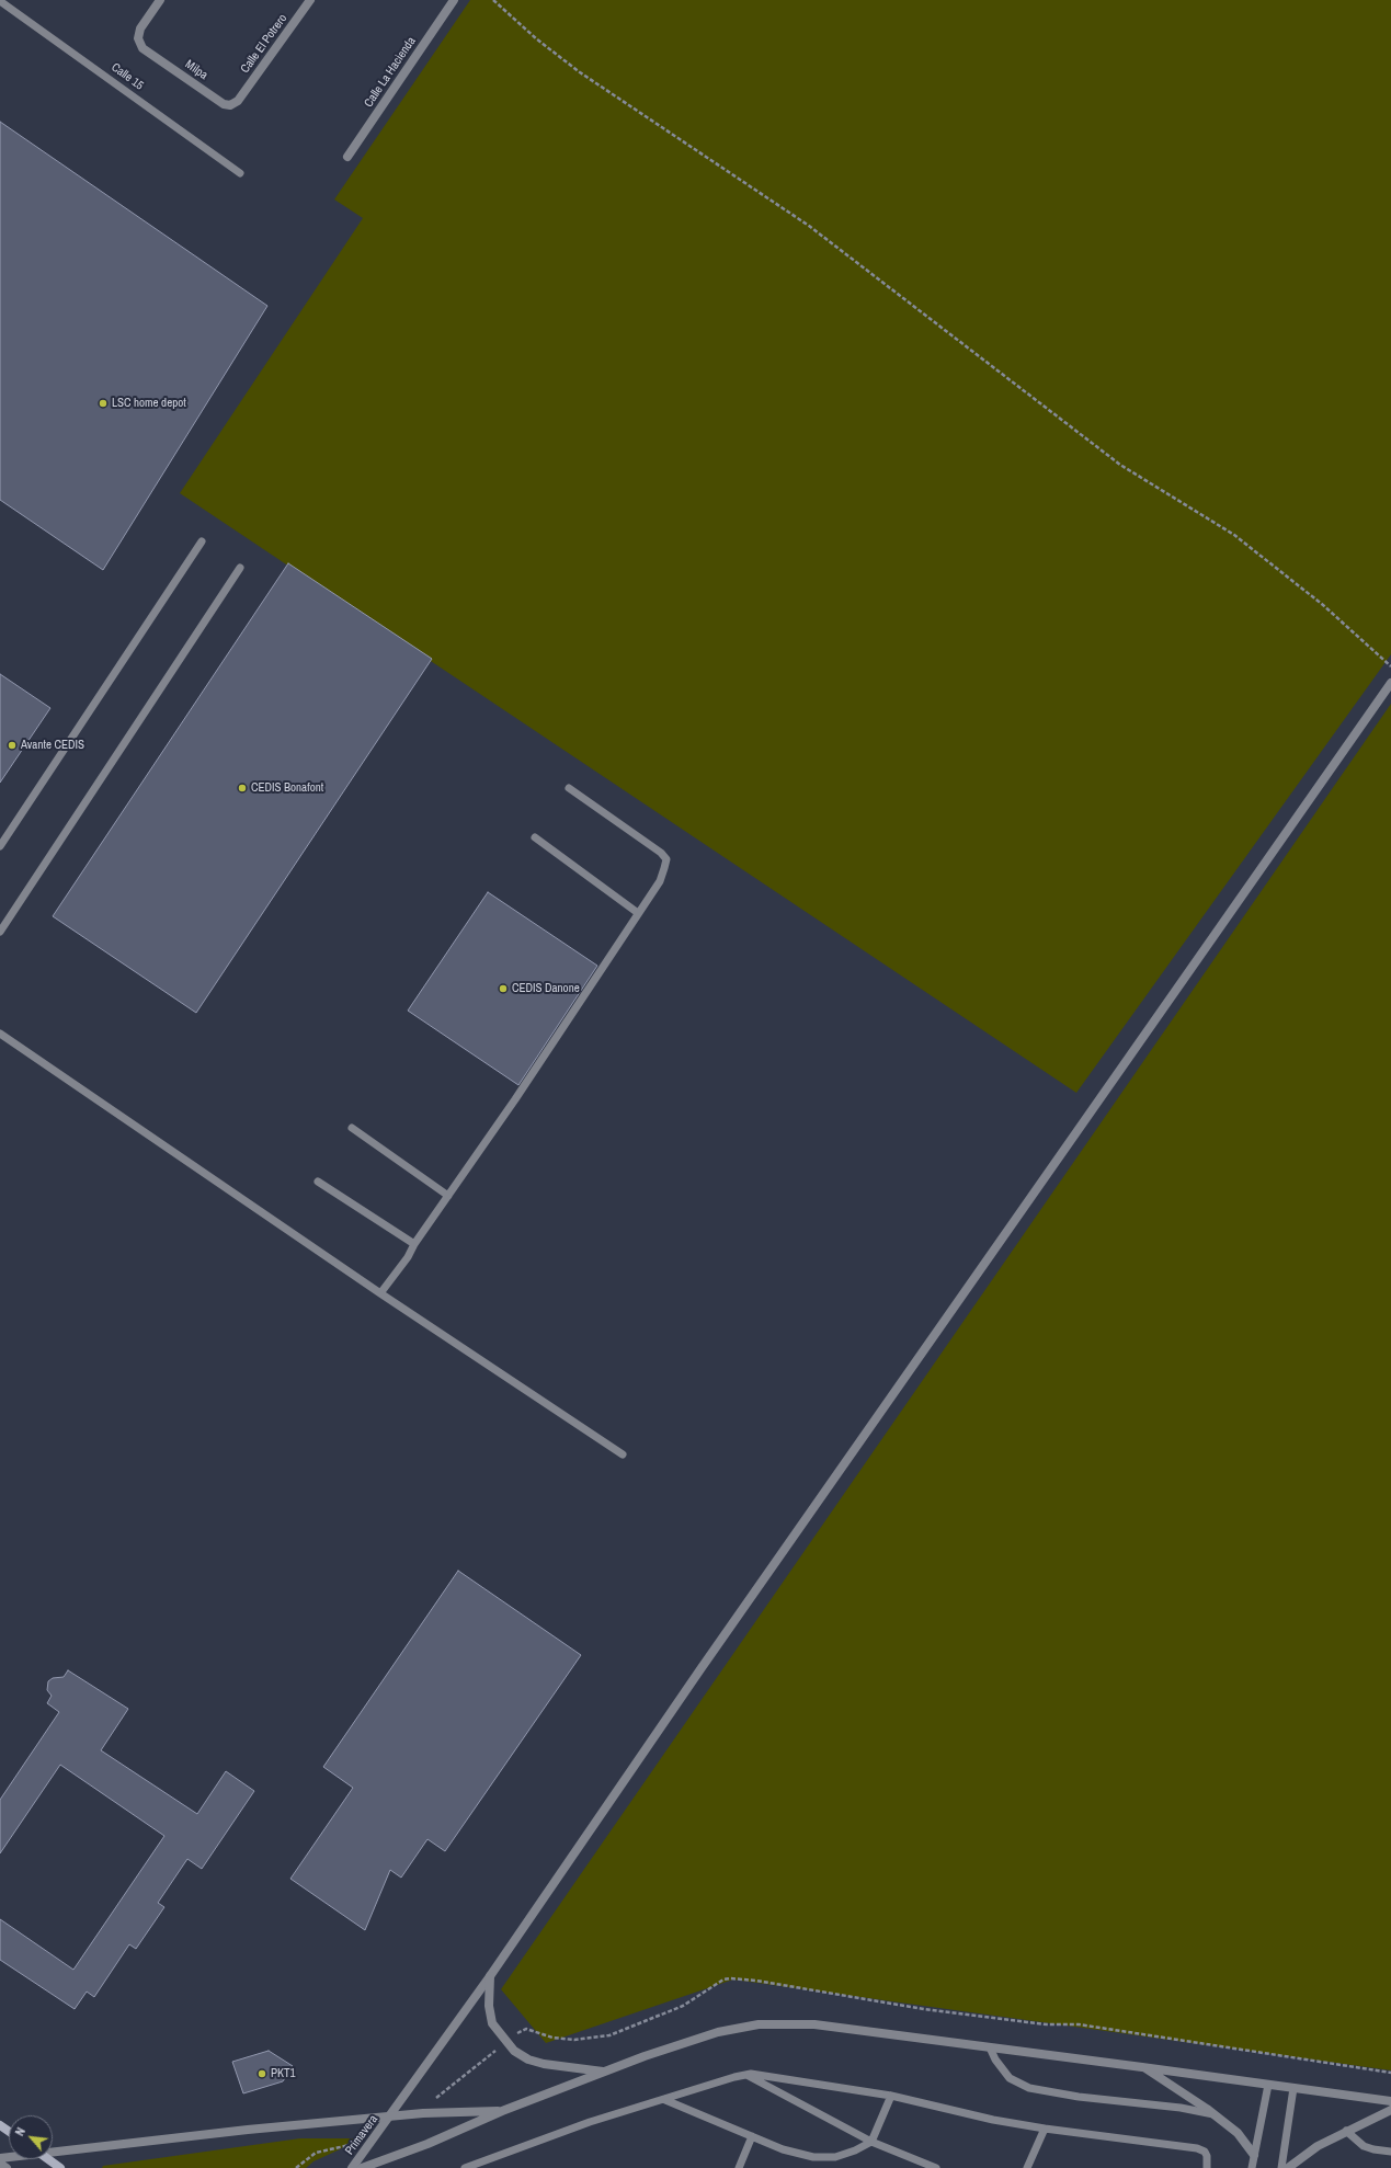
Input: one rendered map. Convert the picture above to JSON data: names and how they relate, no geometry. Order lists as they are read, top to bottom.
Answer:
{
  "streets": {
    "street": [
      "Calle El Potrero",
      "Milpa",
      "Calle La Hacienda",
      "Primavera"
    ],
    "lane": ["Calle 15"]
  },
  "crossings": [
    ["Calle El Potrero", "Milpa"]
  ],
  "places": [
    "LSC home depot",
    "Avante CEDIS",
    "CEDIS Bonafont",
    "CEDIS Danone",
    "PKT1"
  ],
  "north": "top left"
}
